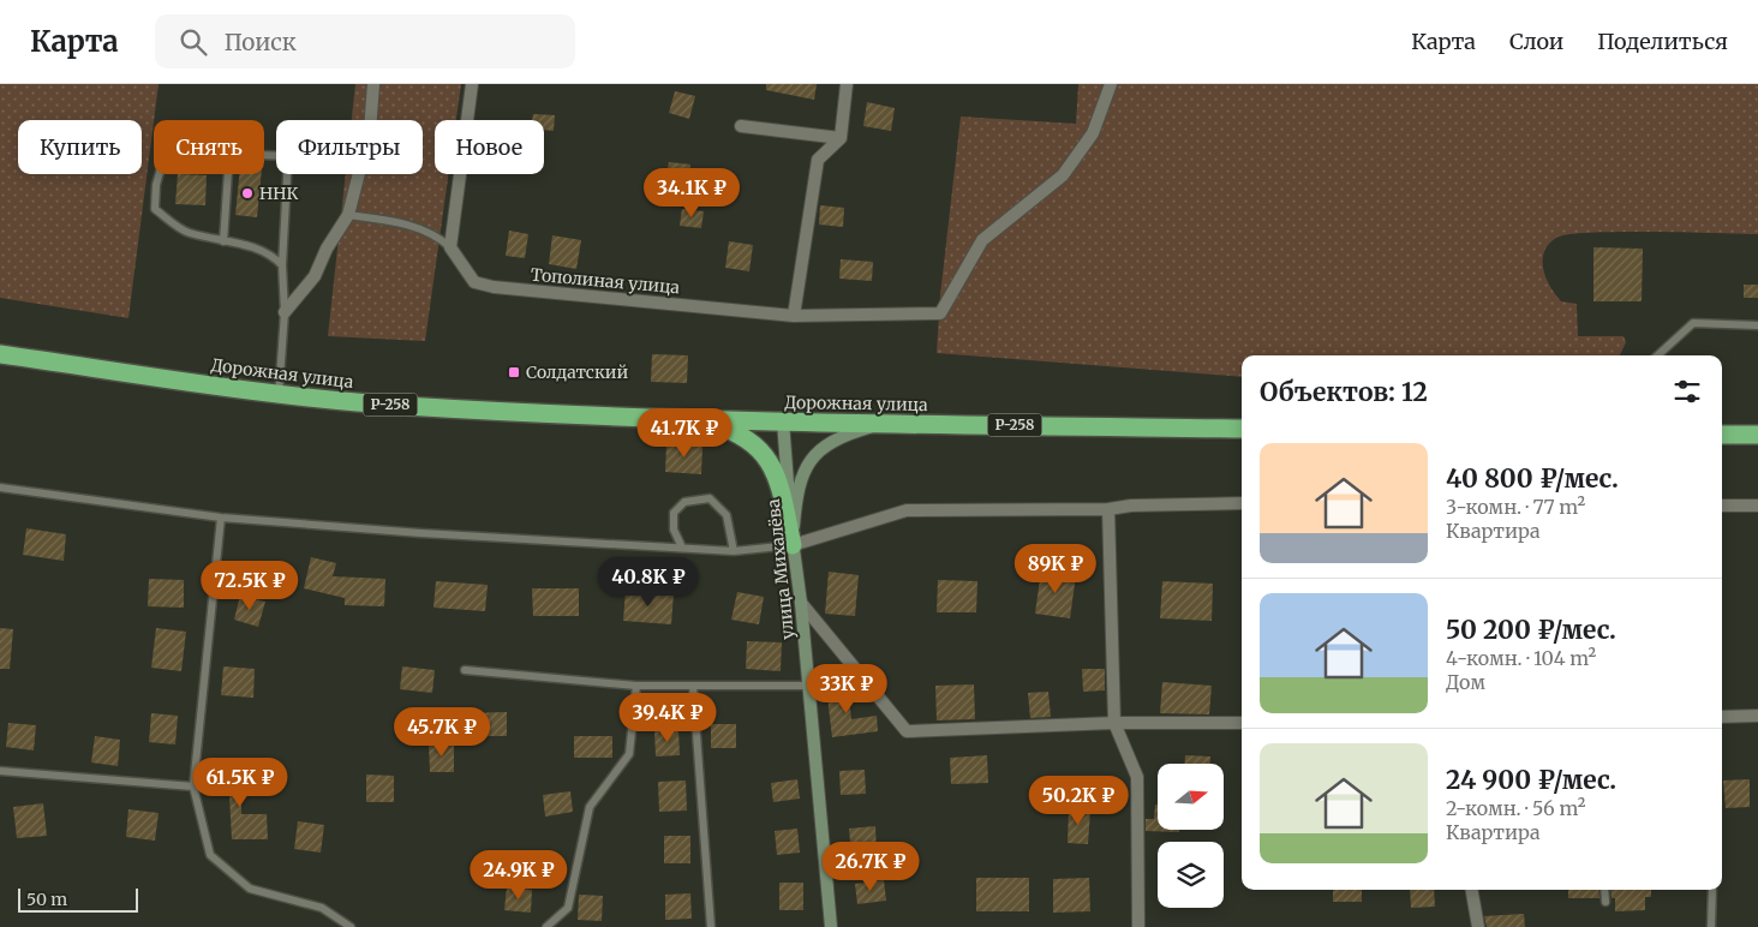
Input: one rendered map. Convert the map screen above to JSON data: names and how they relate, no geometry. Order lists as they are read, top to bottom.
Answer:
{
  "streets": {
    "highway": ["Дорожная улица", "Р-258"],
    "street": ["Тополиная улица", "улица Михалёва"]
  },
  "crossings": [
    ["Дорожная улица", "улица Михалёва"]
  ],
  "places": {
    "other": ["ННК"],
    "transit": ["Солдатский"]
  },
  "scale_bar": "50 m",
  "north": "right",
  "page": {
    "header": "Карта",
    "search": "Поиск",
    "nav": ["Карта", "Слои", "Поделиться"],
    "chip": [
      "Купить",
      "Снять",
      "Фильтры",
      "Новое"
    ],
    "price": [
      "34.1K ₽",
      "41.7K ₽",
      "89K ₽",
      "40.8K ₽",
      "72.5K ₽",
      "33K ₽",
      "39.4K ₽",
      "45.7K ₽",
      "61.5K ₽",
      "50.2K ₽",
      "26.7K ₽",
      "24.9K ₽"
    ],
    "heading": "Объектов: 12",
    "list": [
      {
        "name": "40 800 ₽/мес.",
        "note": "3-комн. · 77 m² · Квартира"
      },
      {
        "name": "50 200 ₽/мес.",
        "note": "4-комн. · 104 m² · Дом"
      },
      {
        "name": "24 900 ₽/мес.",
        "note": "2-комн. · 56 m² · Квартира"
      }
    ],
    "scale": "50 m"
  }
}
